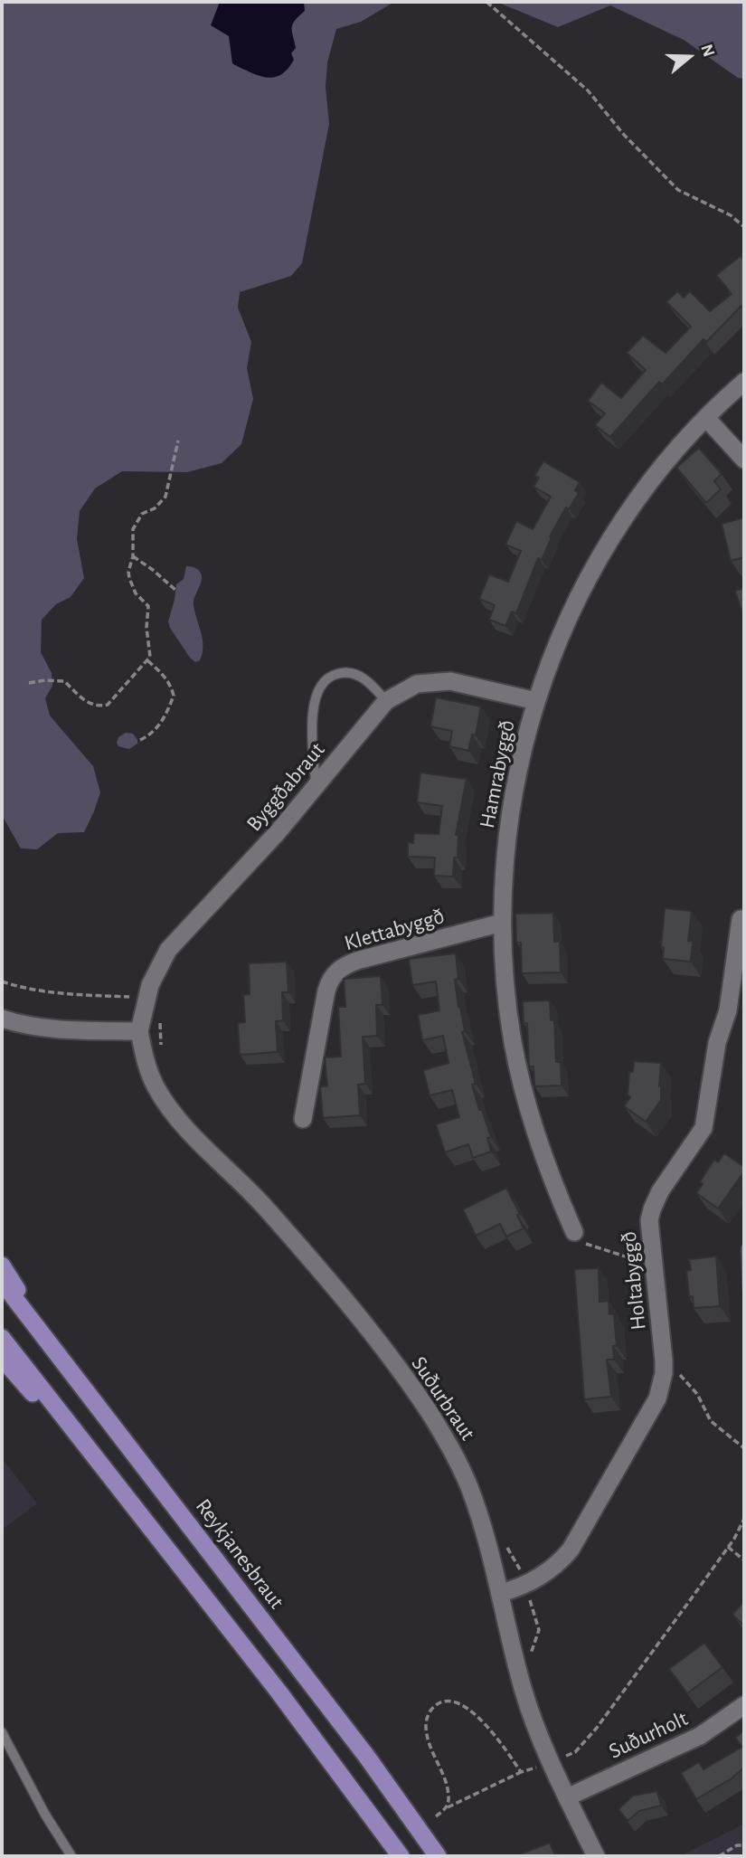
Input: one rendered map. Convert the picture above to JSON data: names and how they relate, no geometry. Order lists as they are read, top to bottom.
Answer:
{
  "streets": {
    "highway": ["Reykjanesbraut"],
    "street": [
      "Hamrabyggð",
      "Byggðabraut",
      "Klettabyggð",
      "Holtabyggð",
      "Suðurbraut",
      "Suðurholt"
    ]
  },
  "crossings": [
    ["Hamrabyggð", "Byggðabraut"],
    ["Hamrabyggð", "Klettabyggð"],
    ["Byggðabraut", "Suðurbraut"],
    ["Holtabyggð", "Suðurbraut"],
    ["Suðurbraut", "Suðurholt"]
  ],
  "north": "right"
}
